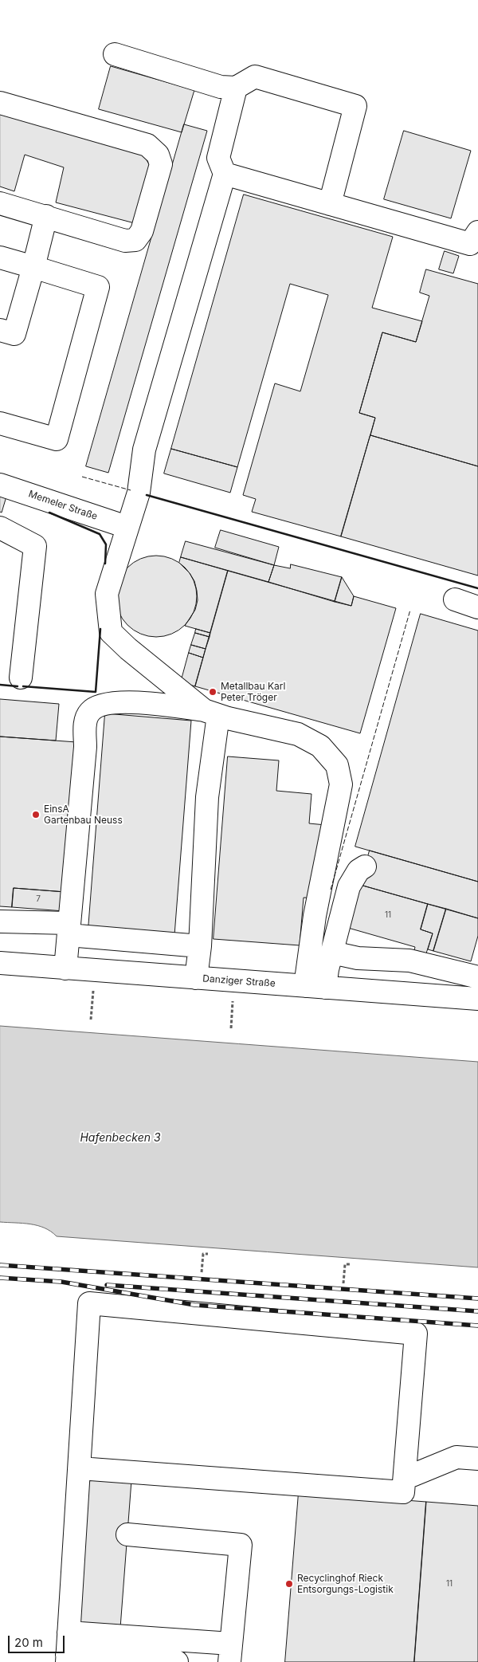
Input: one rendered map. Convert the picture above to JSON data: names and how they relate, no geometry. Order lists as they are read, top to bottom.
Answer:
{
  "streets": {
    "street": ["Memeler Straße", "Danziger Straße"]
  },
  "water": ["Hafenbecken 3"],
  "places": ["Metallbau Karl Peter Tröger", "EinsA Gartenbau Neuss", "Recyclinghof Rieck Entsorgungs-Logistik"],
  "house_numbers": ["7", "11", "11"],
  "scale_bar": "20 m"
}
